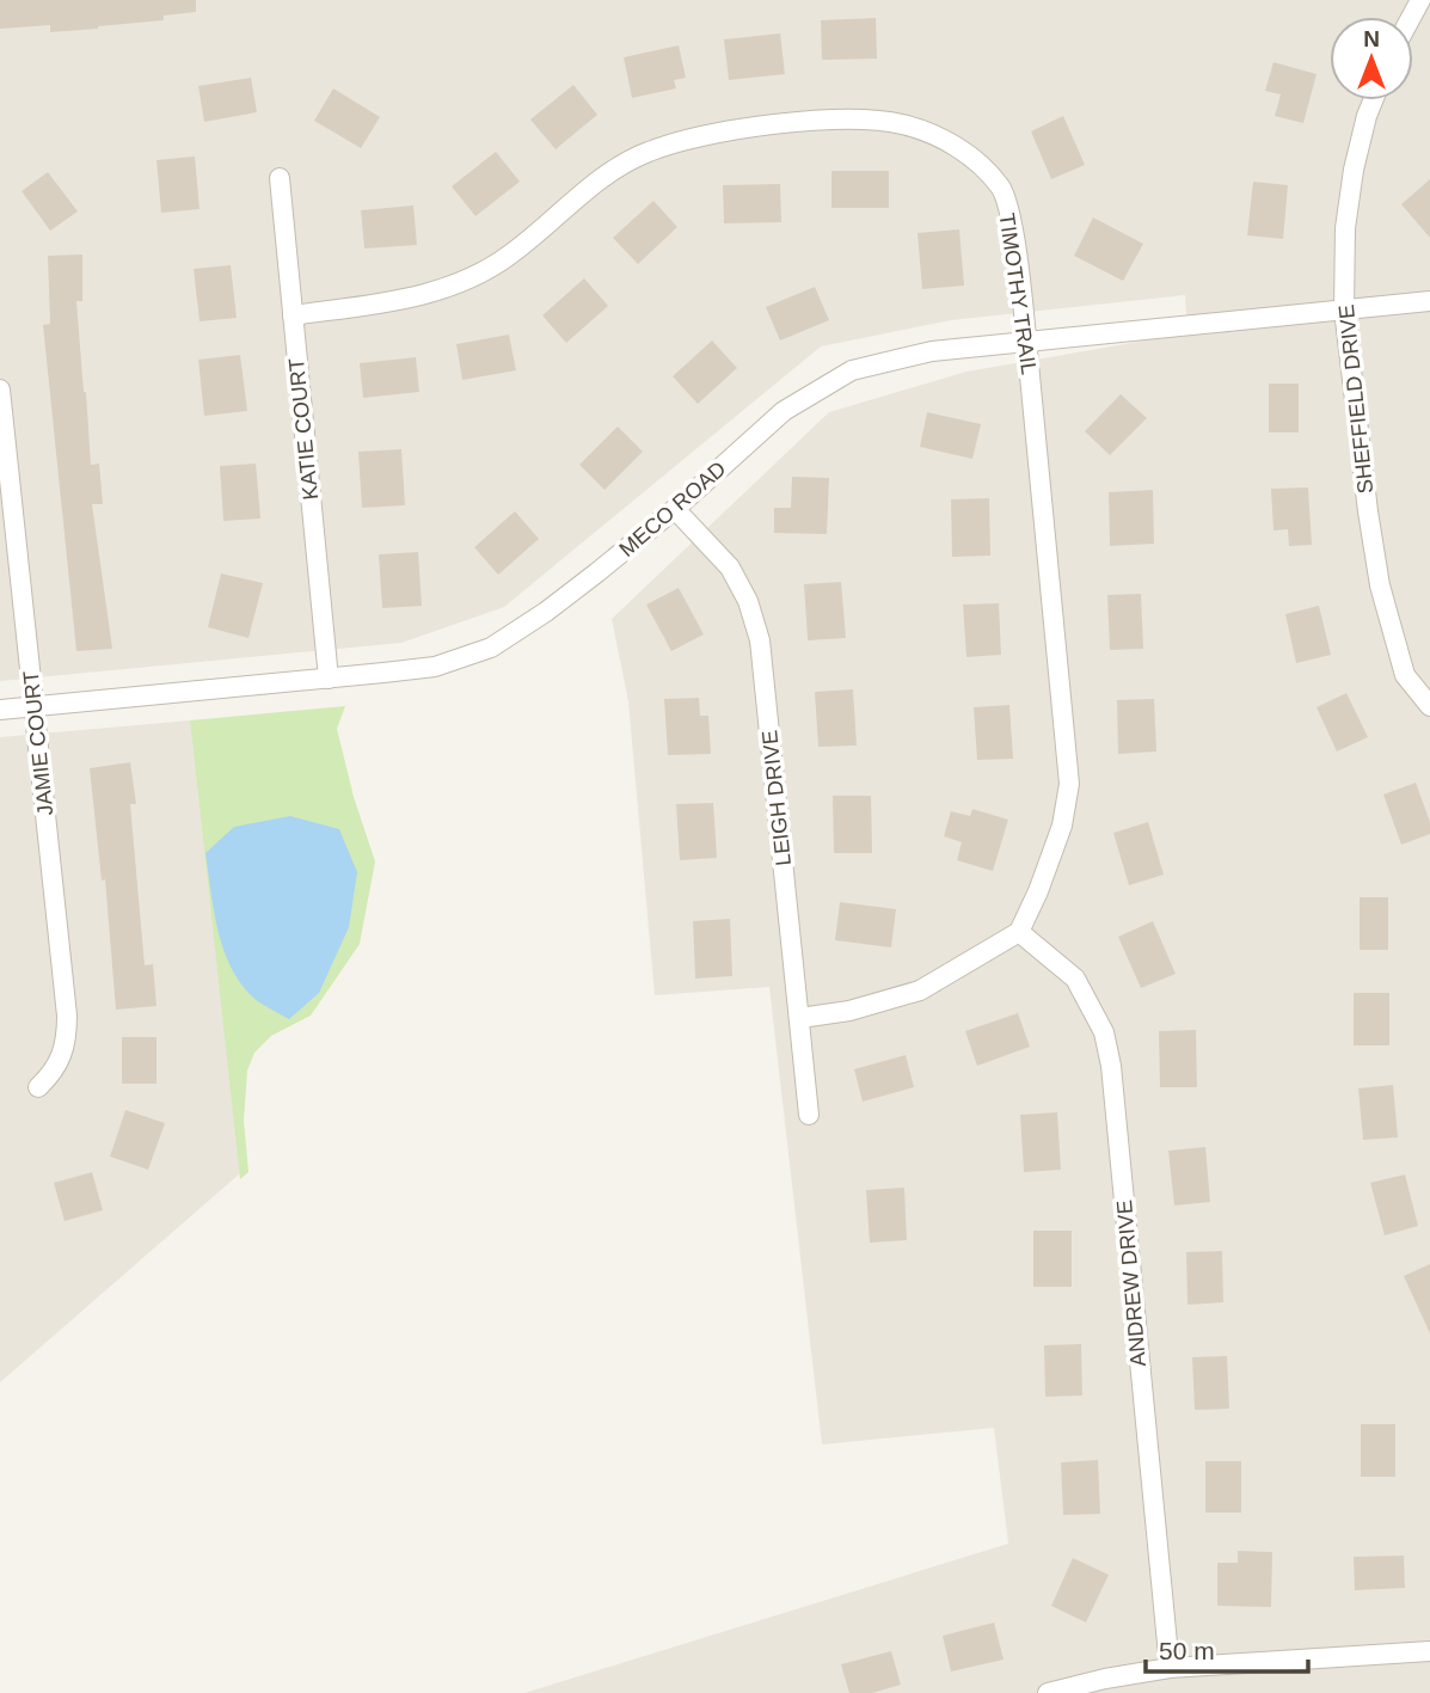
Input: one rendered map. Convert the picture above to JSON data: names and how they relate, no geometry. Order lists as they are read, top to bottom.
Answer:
{
  "streets": {
    "street": [
      "TIMOTHY TRAIL",
      "SHEFFIELD DRIVE",
      "KATIE COURT",
      "MECO ROAD",
      "JAMIE COURT",
      "LEIGH DRIVE",
      "ANDREW DRIVE"
    ]
  },
  "crossings": [
    ["TIMOTHY TRAIL", "KATIE COURT"],
    ["TIMOTHY TRAIL", "MECO ROAD"],
    ["TIMOTHY TRAIL", "ANDREW DRIVE"],
    ["SHEFFIELD DRIVE", "MECO ROAD"],
    ["KATIE COURT", "MECO ROAD"],
    ["MECO ROAD", "JAMIE COURT"],
    ["MECO ROAD", "LEIGH DRIVE"]
  ],
  "scale_bar": "50 m",
  "north": "top"
}
